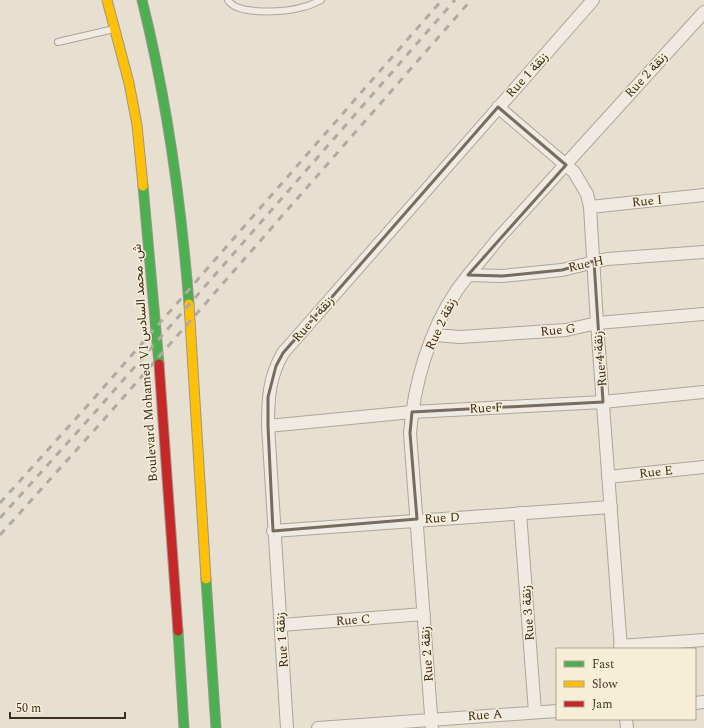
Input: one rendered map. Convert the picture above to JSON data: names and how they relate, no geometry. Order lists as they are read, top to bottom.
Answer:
{
  "streets": {
    "main road": ["Boulevard Mohamed VI ش. محمد السادس"],
    "street": [
      "Rue 1 زنقة",
      "Rue 2 زنقة",
      "Rue I",
      "Rue H",
      "Rue G",
      "Rue 4 زنقة",
      "Rue F",
      "Rue E",
      "Rue D",
      "Rue 3 زنقة",
      "Rue C",
      "Rue A"
    ]
  },
  "crossings": [
    ["Rue 1 زنقة", "Rue 4 زنقة"],
    ["Rue 1 زنقة", "Rue F"],
    ["Rue 1 زنقة", "Rue D"],
    ["Rue 1 زنقة", "Rue C"],
    ["Rue 2 زنقة", "Rue H"],
    ["Rue 2 زنقة", "Rue G"],
    ["Rue 2 زنقة", "Rue 4 زنقة"],
    ["Rue 2 زنقة", "Rue F"],
    ["Rue 2 زنقة", "Rue D"],
    ["Rue 2 زنقة", "Rue C"],
    ["Rue 2 زنقة", "Rue A"],
    ["Rue I", "Rue 4 زنقة"],
    ["Rue H", "Rue 4 زنقة"],
    ["Rue G", "Rue 4 زنقة"],
    ["Rue 4 زنقة", "Rue F"],
    ["Rue 4 زنقة", "Rue E"],
    ["Rue 4 زنقة", "Rue D"],
    ["Rue D", "Rue 3 زنقة"],
    ["Rue 3 زنقة", "Rue A"]
  ],
  "legend": ["Fast", "Slow", "Jam"],
  "scale_bar": "50 m"
}
